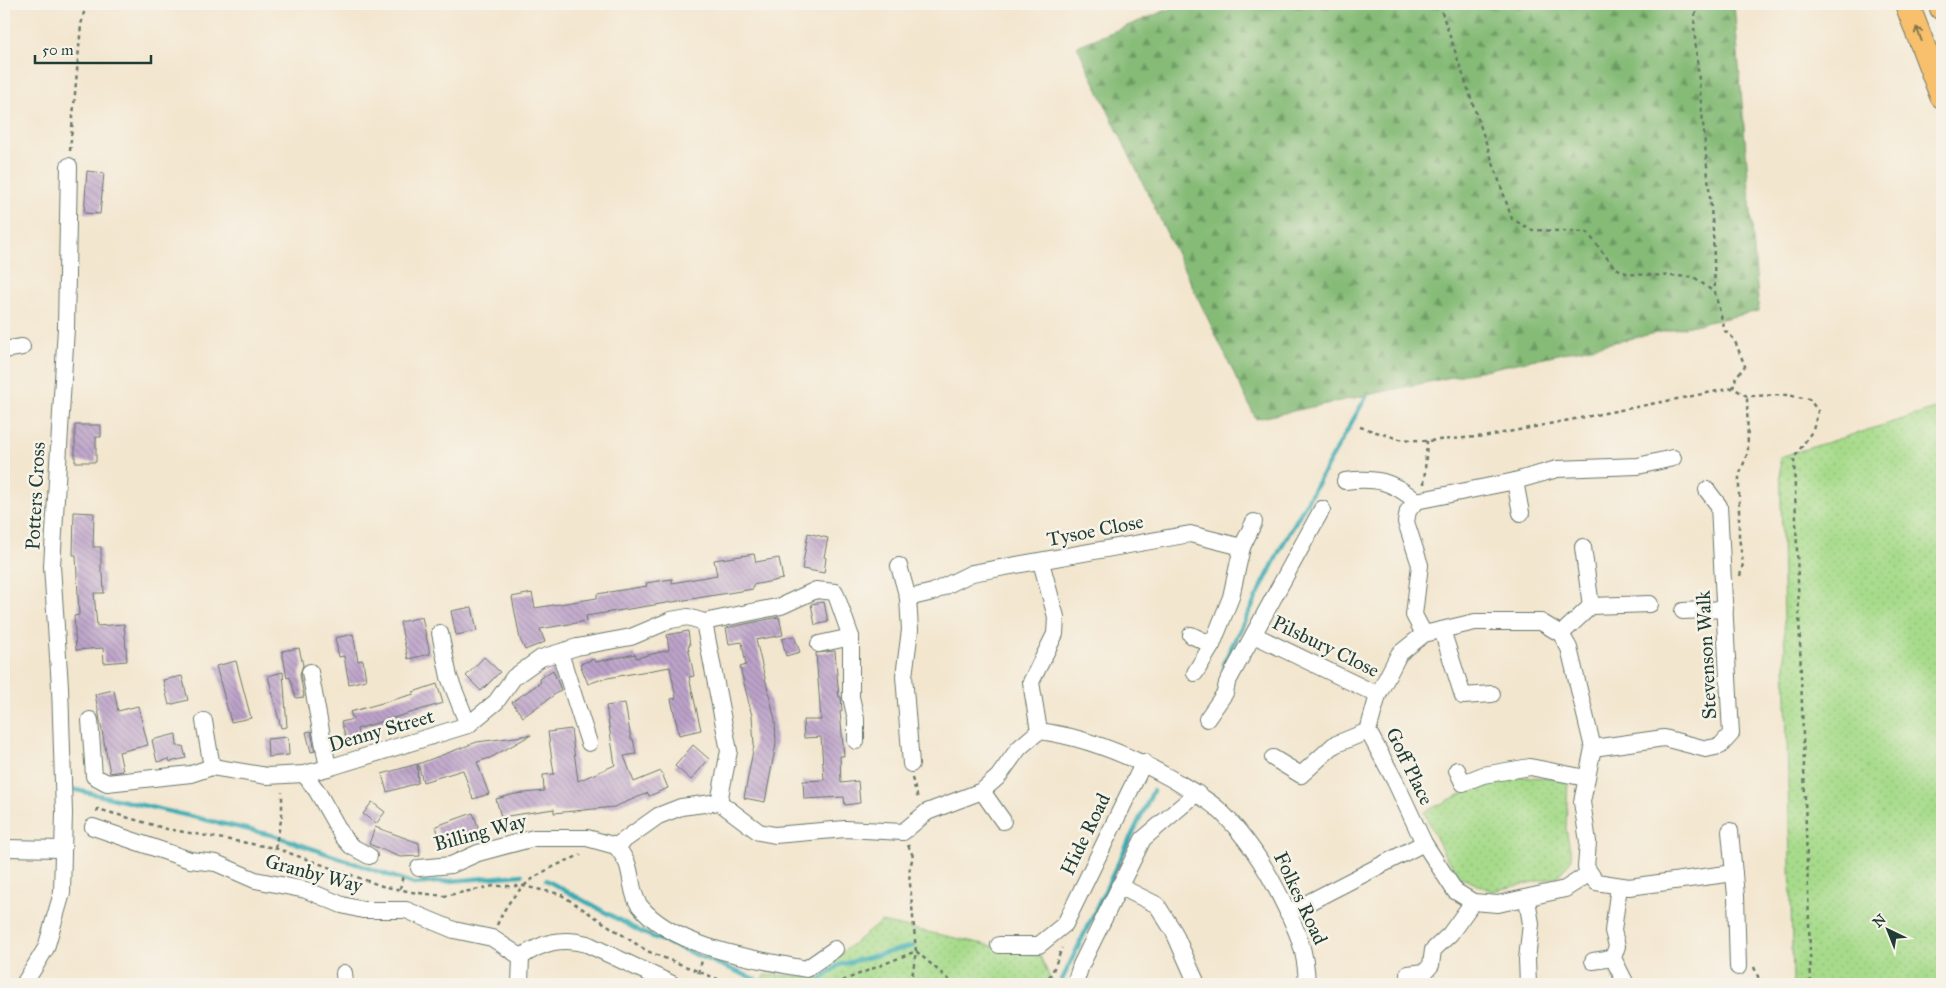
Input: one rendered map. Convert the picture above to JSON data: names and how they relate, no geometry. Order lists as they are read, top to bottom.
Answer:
{
  "streets": {
    "street": [
      "Potters Cross",
      "Tysoe Close",
      "Pilsbury Close",
      "Stevenson Walk",
      "Denny Street",
      "Goff Place",
      "Billing Way",
      "Hide Road",
      "Granby Way",
      "Folkes Road"
    ]
  },
  "crossings": [
    ["Tysoe Close", "Folkes Road"],
    ["Pilsbury Close", "Goff Place"],
    ["Hide Road", "Folkes Road"]
  ],
  "scale_bar": "50 m",
  "north": "top left"
}
